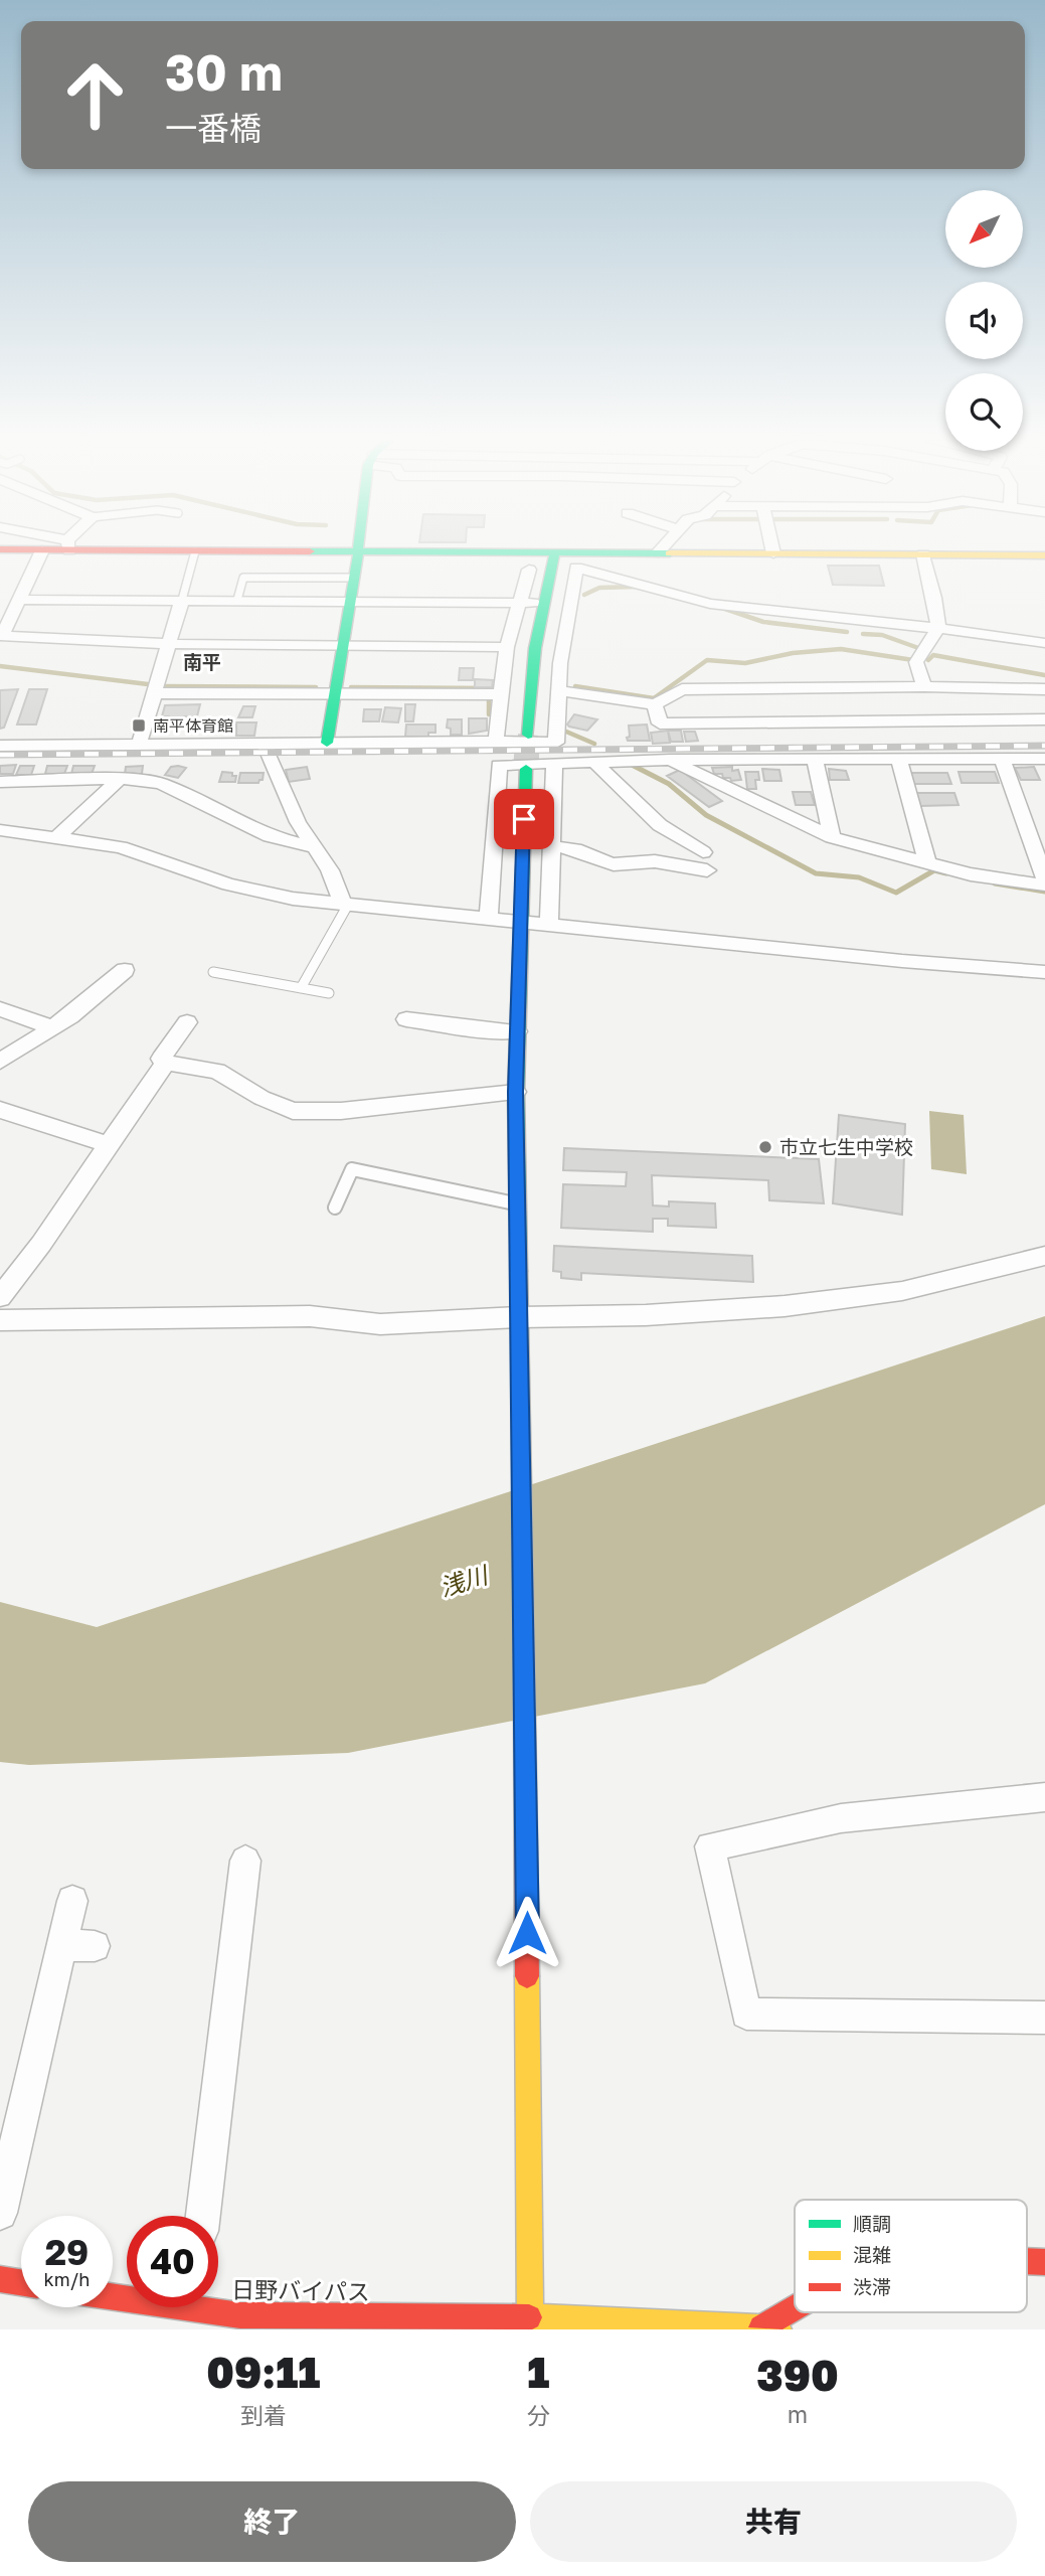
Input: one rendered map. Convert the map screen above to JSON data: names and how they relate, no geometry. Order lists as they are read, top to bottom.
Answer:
{
  "streets": {
    "main road": ["日野バイパス"]
  },
  "districts": ["南平"],
  "water": ["浅川"],
  "places": {
    "transit": ["南平体育館"],
    "other": ["市立七生中学校"]
  },
  "legend": ["順調", "混雑", "渋滞"],
  "north": "bottom left",
  "page": {
    "turn": ["30 m", "一番橋"],
    "speed": "29 km/h",
    "limit": "40",
    "eta": [
      "09:11",
      "到着",
      "1",
      "分",
      "390",
      "m"
    ],
    "buttons": ["終了", "共有"]
  }
}
